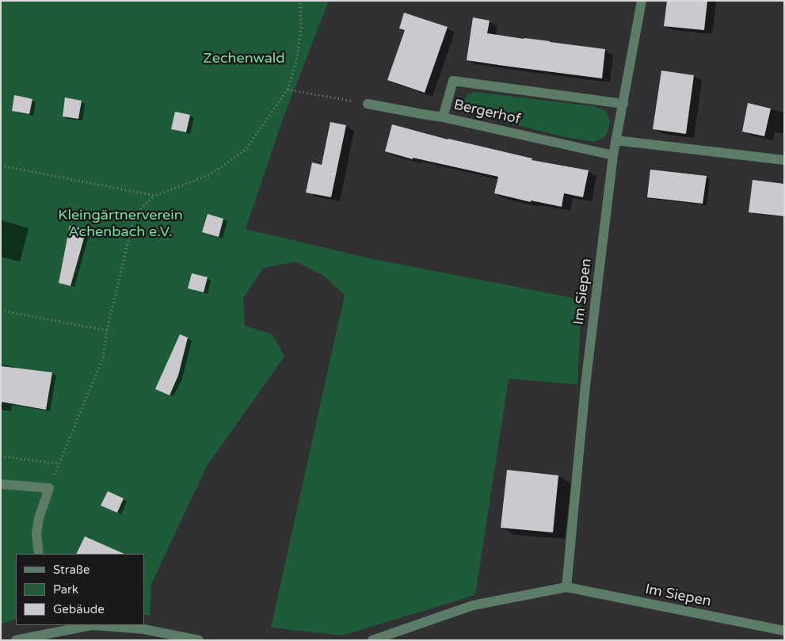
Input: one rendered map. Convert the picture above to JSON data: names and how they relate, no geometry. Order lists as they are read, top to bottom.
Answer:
{
  "streets": {
    "street": ["Bergerhof", "Im Siepen"]
  },
  "crossings": [
    ["Bergerhof", "Im Siepen"]
  ],
  "parks": ["Zechenwald", "Kleingärtnerverein Achenbach e.V."],
  "legend": ["Straße", "Park", "Gebäude"]
}
